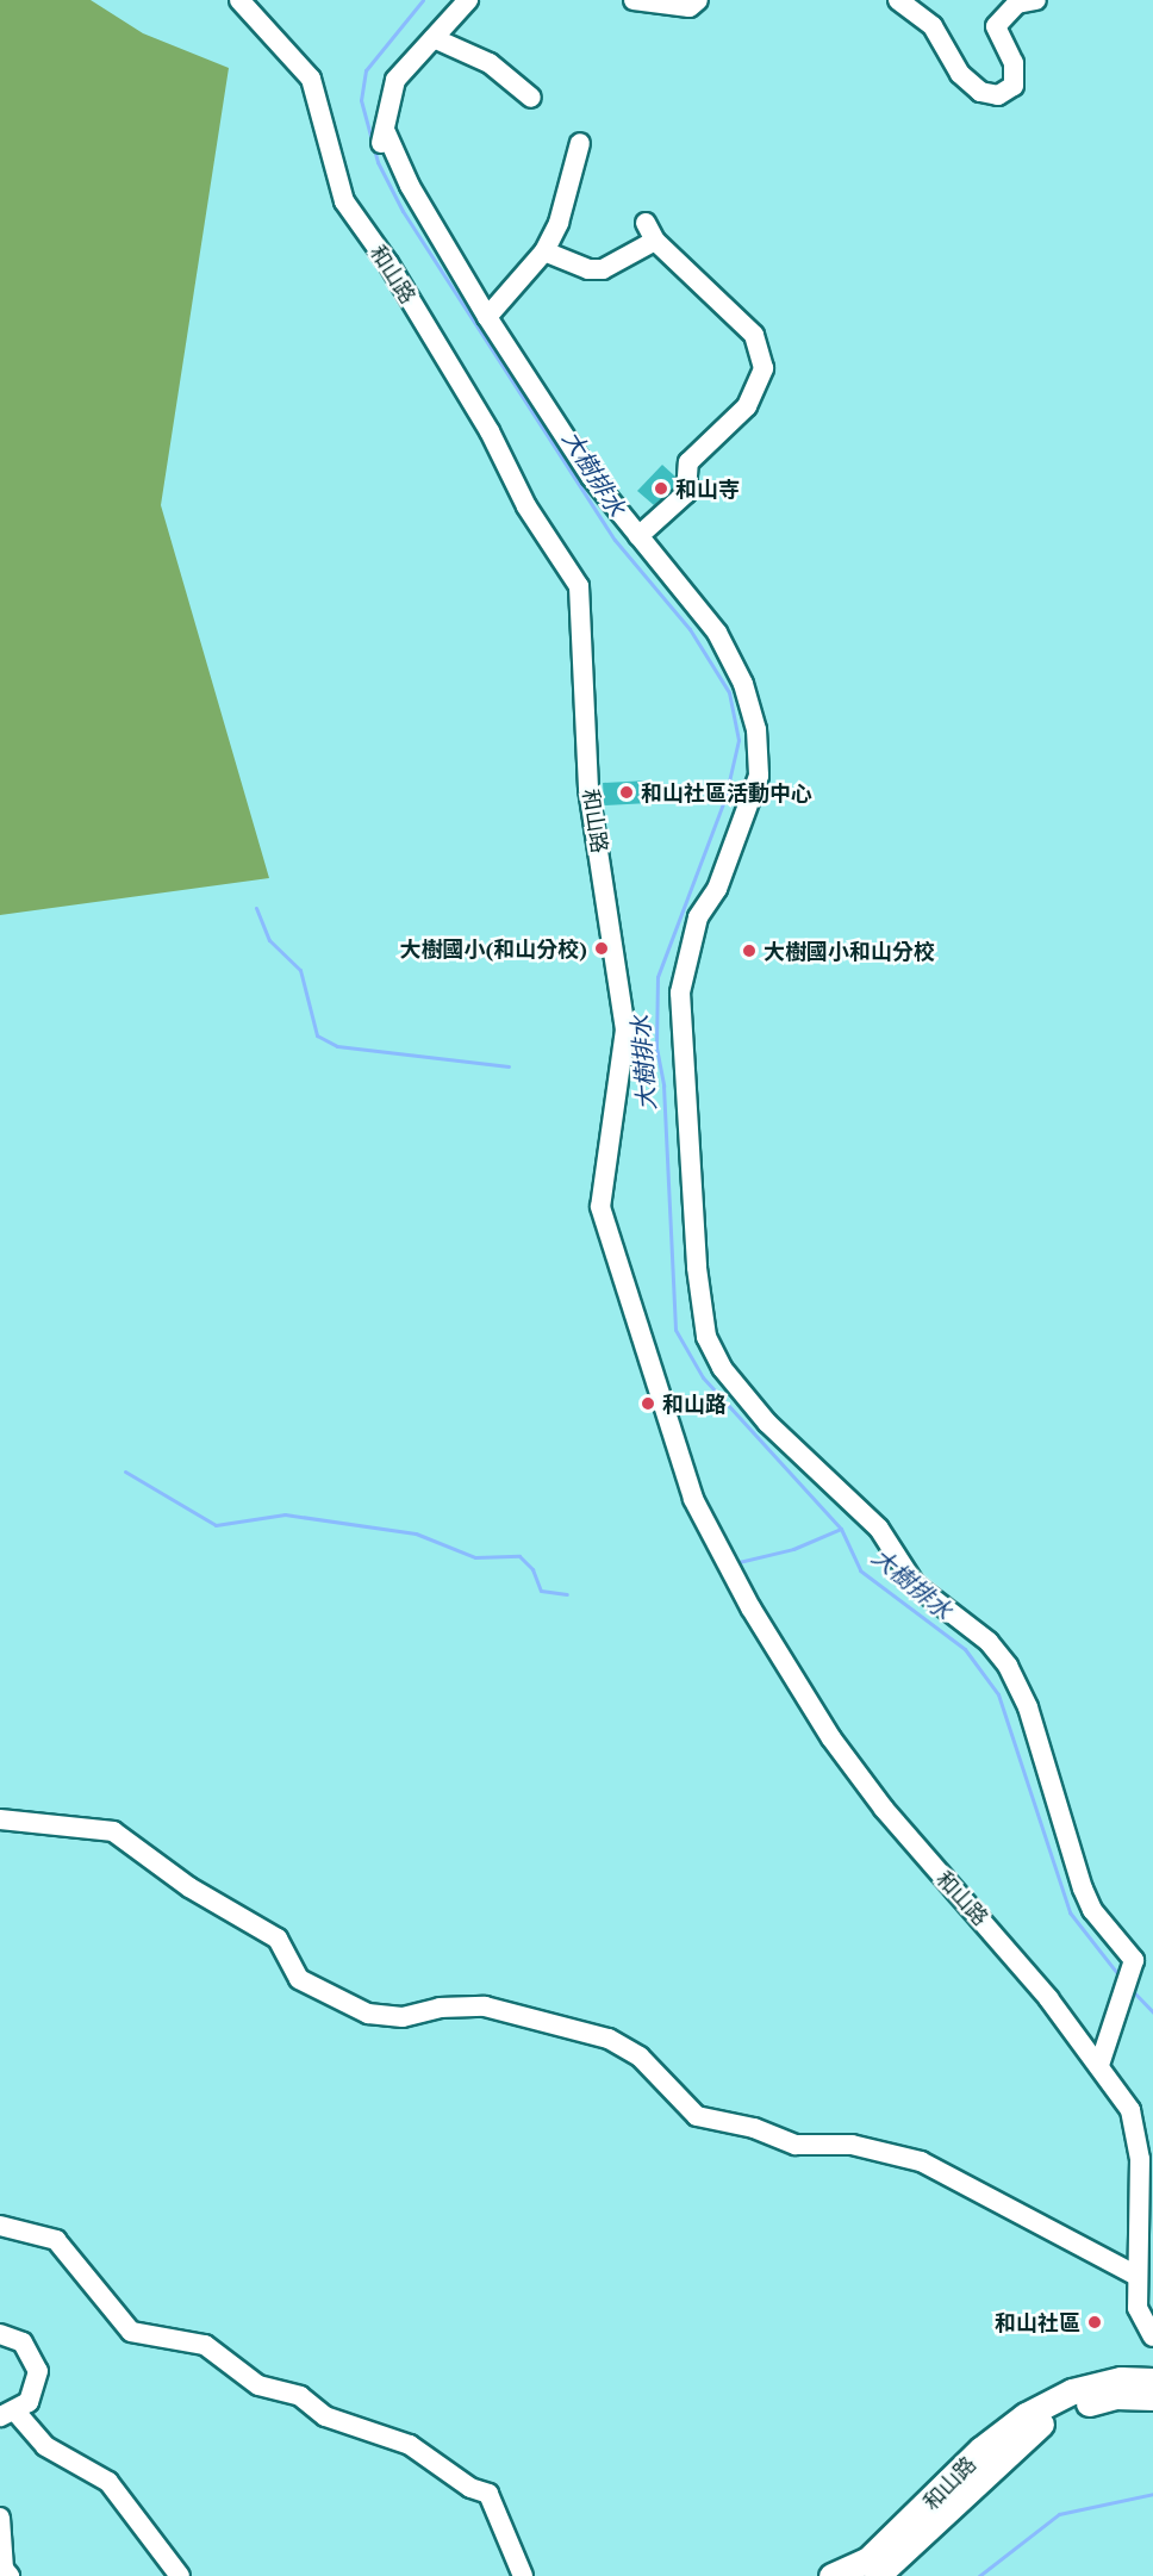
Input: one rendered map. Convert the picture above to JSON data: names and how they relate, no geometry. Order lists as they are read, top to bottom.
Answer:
{
  "streets": {
    "main road": ["和山路"]
  },
  "water": ["大樹排水"],
  "places": [
    "和山寺",
    "和山社區活動中心",
    "大樹國小(和山分校)",
    "大樹國小和山分校",
    "和山路",
    "和山社區"
  ]
}
